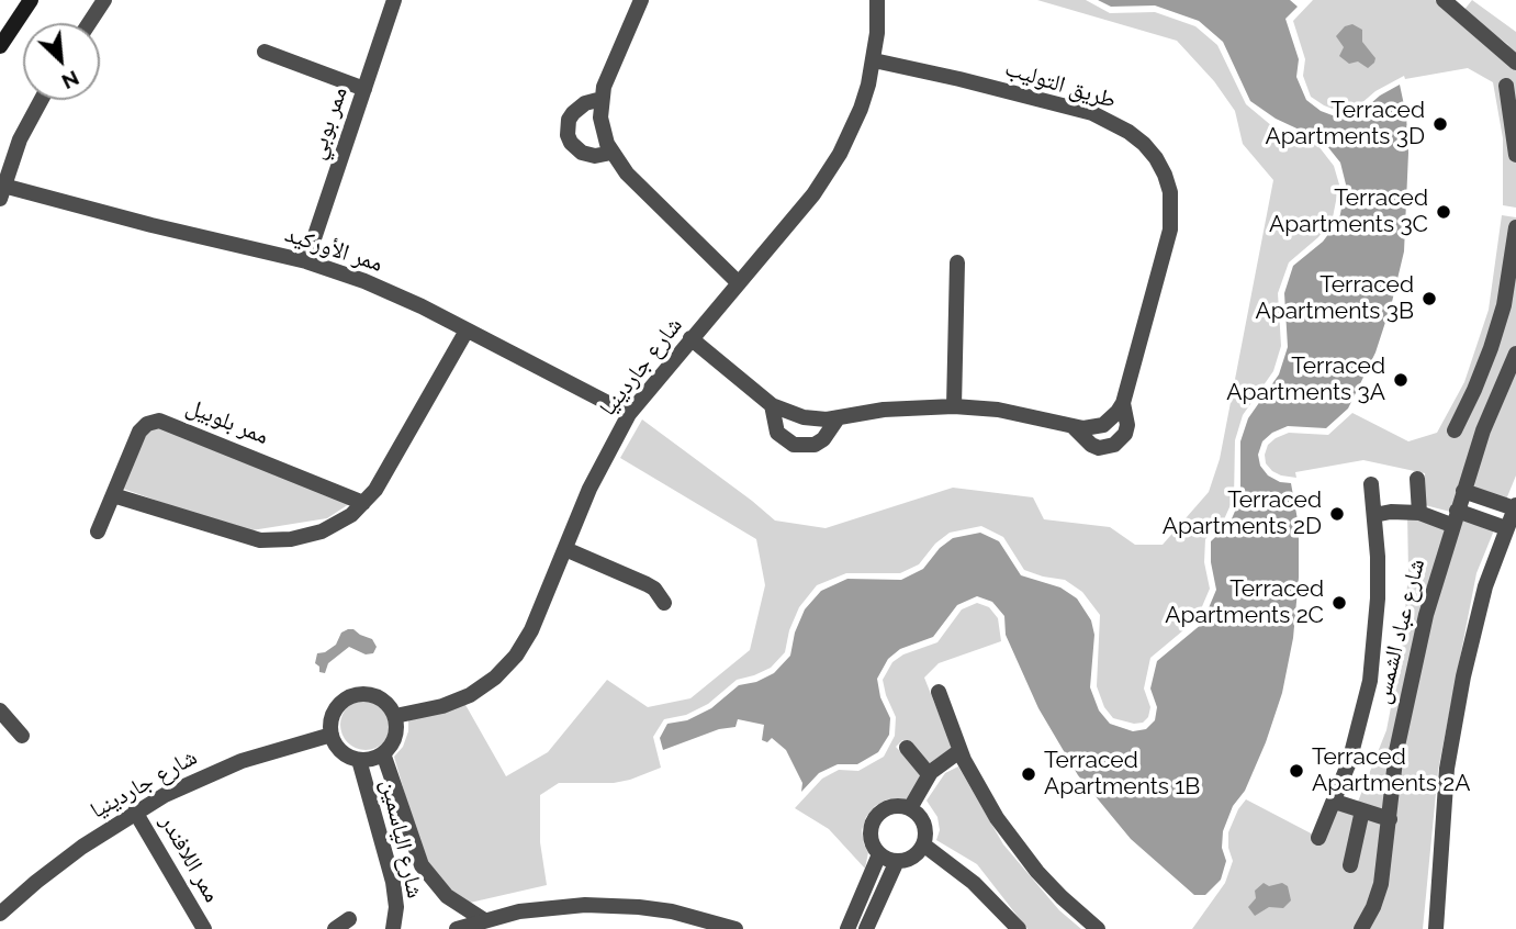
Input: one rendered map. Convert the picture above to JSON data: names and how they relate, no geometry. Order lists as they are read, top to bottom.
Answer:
{
  "streets": {
    "street": [
      "طريق التوليب",
      "ممر بوبي",
      "ممر الأوركيد",
      "شارع جاردينيا",
      "ممر بلوبيل",
      "شارع عباد الشمس",
      "شارع الياسمين",
      "ممر اللافندر"
    ]
  },
  "crossings": [
    ["طريق التوليب", "شارع جاردينيا"],
    ["ممر بوبي", "ممر الأوركيد"],
    ["ممر الأوركيد", "شارع جاردينيا"],
    ["شارع جاردينيا", "شارع الياسمين"],
    ["شارع جاردينيا", "ممر اللافندر"]
  ],
  "places": [
    "Terraced Apartments 3D",
    "Terraced Apartments 3C",
    "Terraced Apartments 3B",
    "Terraced Apartments 3A",
    "Terraced Apartments 2D",
    "Terraced Apartments 2C",
    "Terraced Apartments 2A",
    "Terraced Apartments 1B"
  ],
  "north": "bottom right"
}
